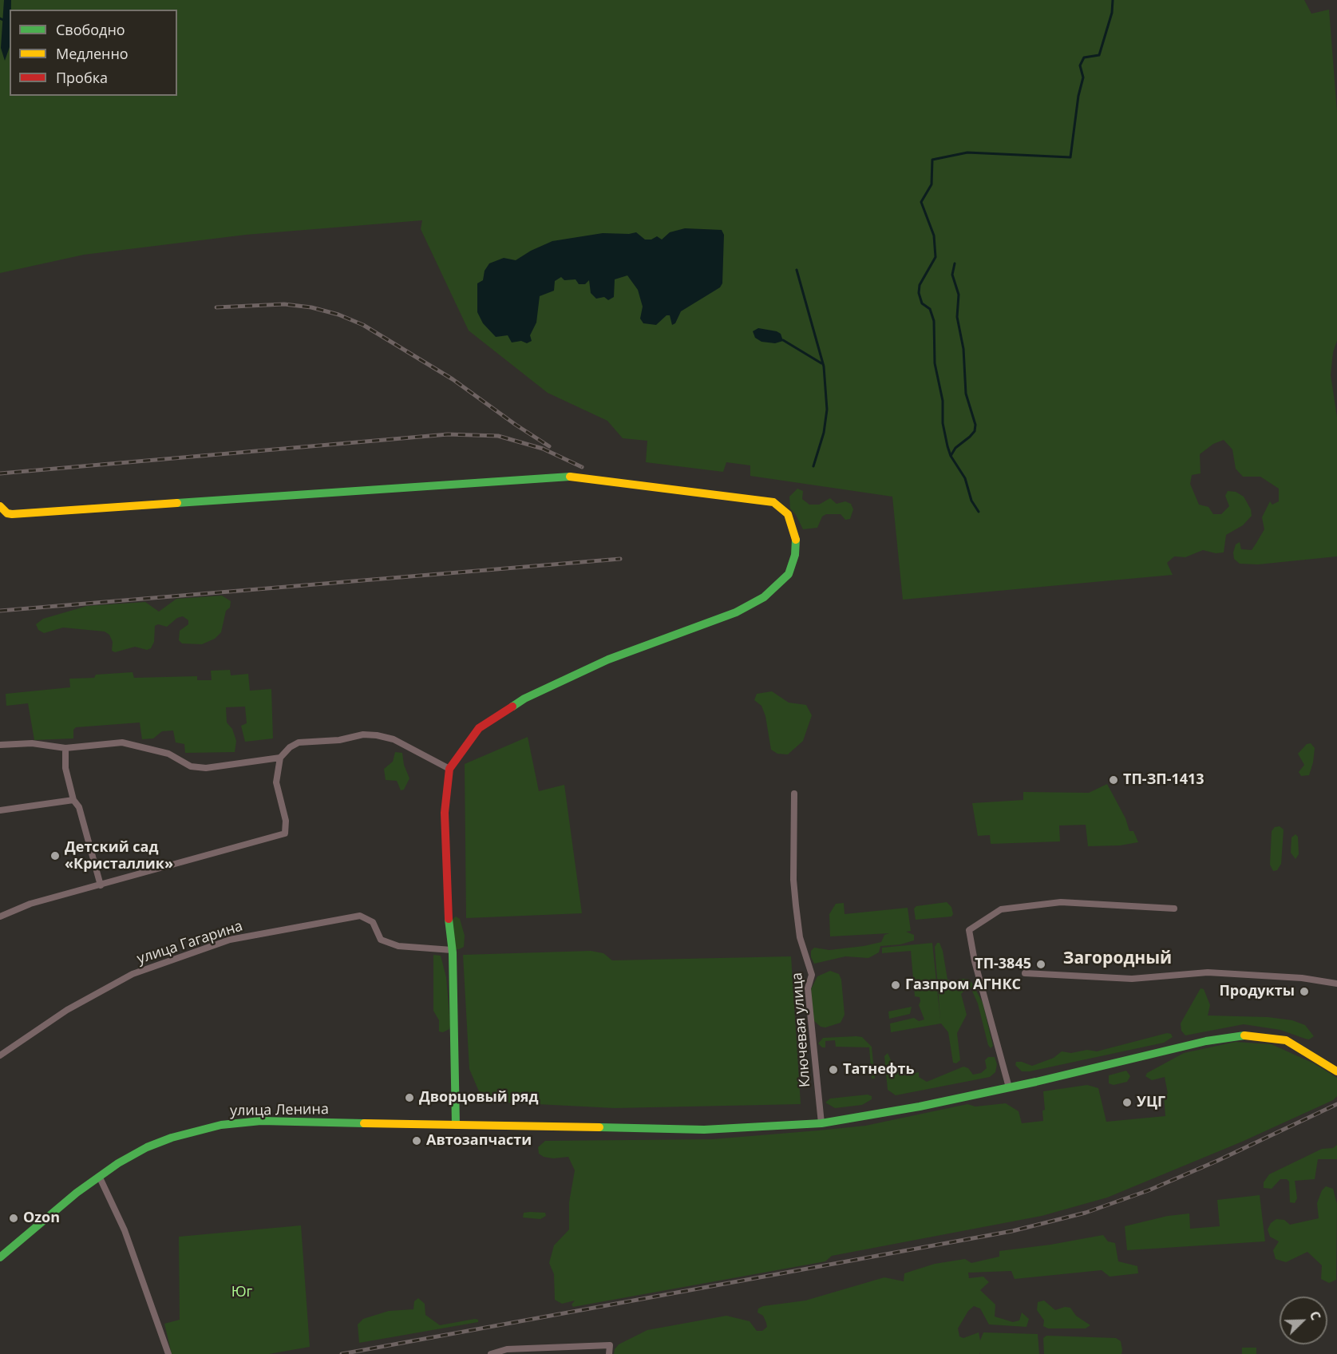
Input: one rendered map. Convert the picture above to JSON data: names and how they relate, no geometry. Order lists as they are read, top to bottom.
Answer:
{
  "streets": {
    "street": ["улица Гагарина", "Ключевая улица", "улица Ленина"]
  },
  "crossings": [
    ["Ключевая улица", "улица Ленина"]
  ],
  "districts": ["Загородный"],
  "parks": ["Юг"],
  "places": [
    "ТП-ЗП-1413",
    "Детский сад «Кристаллик»",
    "ТП-3845",
    "Газпром АГНКС",
    "Продукты",
    "Татнефть",
    "Дворцовый ряд",
    "УЦГ",
    "Автозапчасти",
    "Ozon"
  ],
  "legend": ["Свободно", "Медленно", "Пробка"],
  "north": "top right"
}
